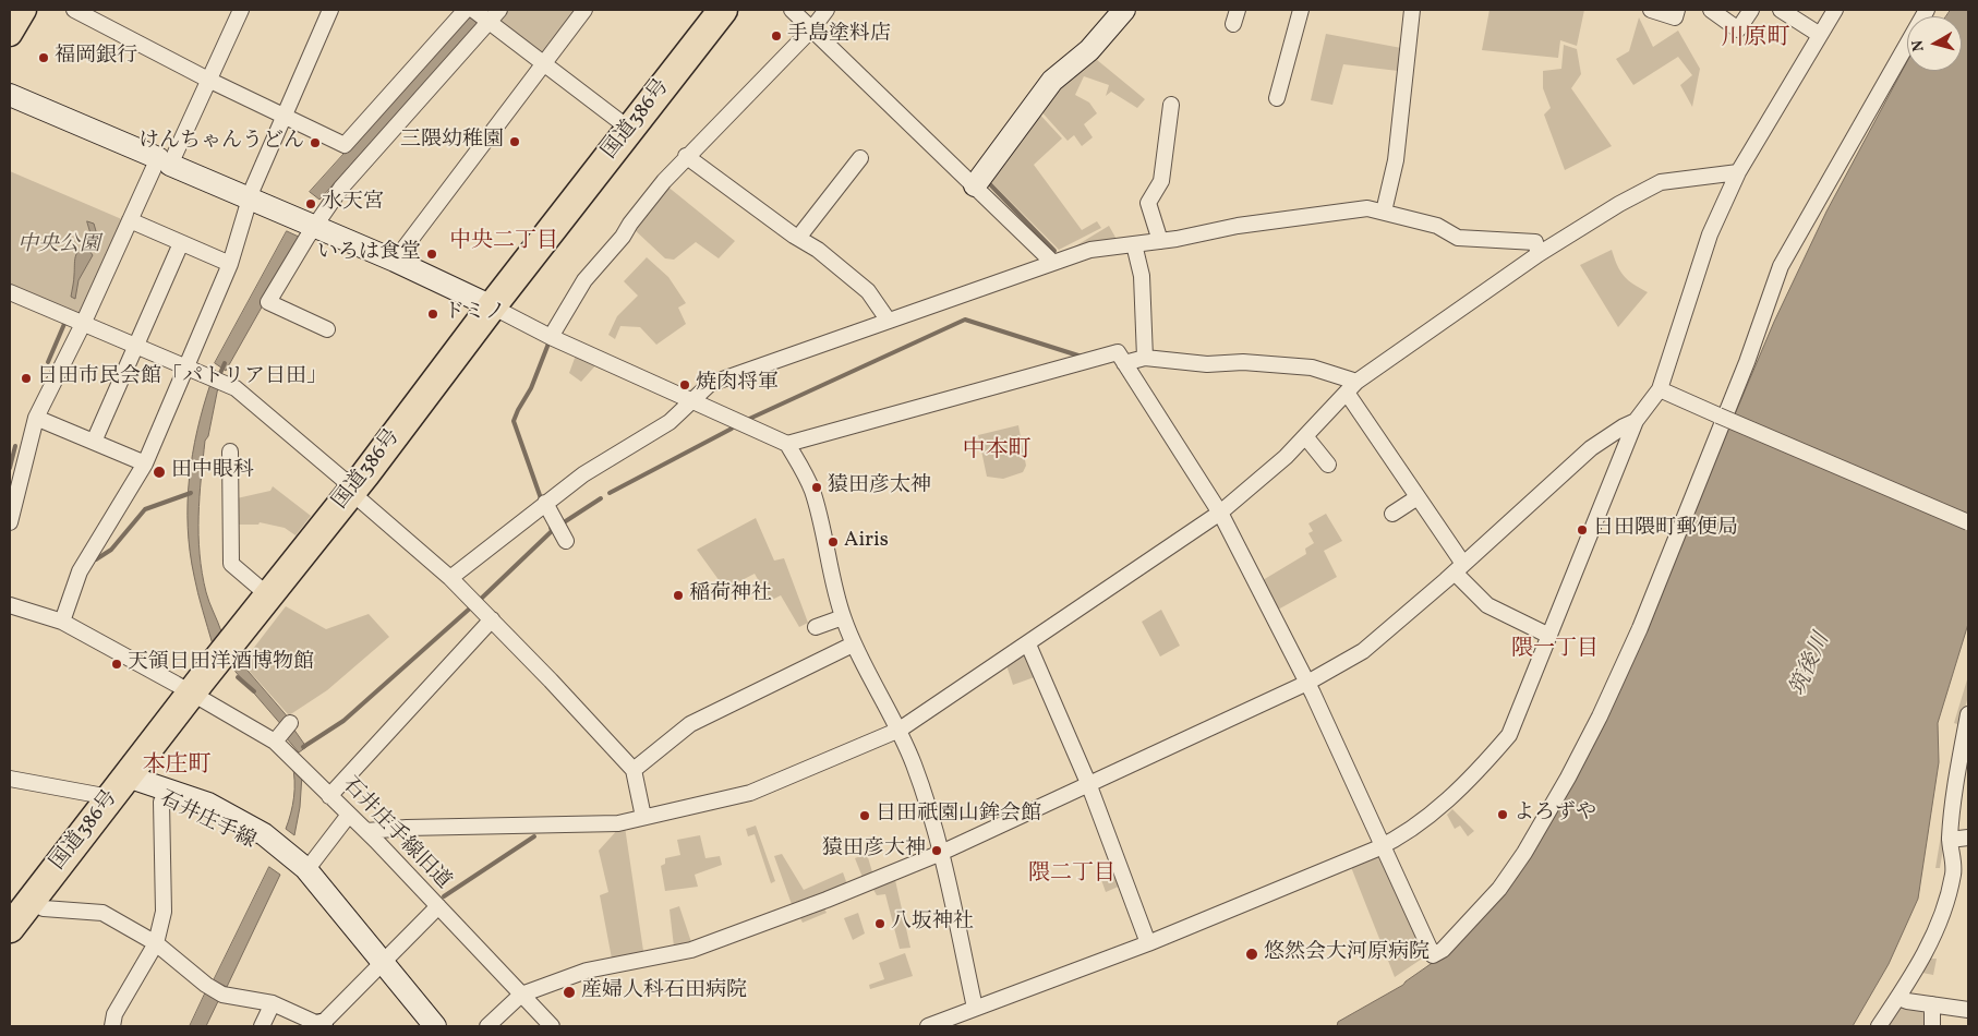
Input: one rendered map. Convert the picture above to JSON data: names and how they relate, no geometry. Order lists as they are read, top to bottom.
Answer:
{
  "streets": {
    "highway": ["国道386号"],
    "main road": ["石井庄手線"],
    "street": ["石井庄手線旧道"]
  },
  "crossings": [
    ["国道386号", "石井庄手線"],
    ["国道386号", "石井庄手線旧道"]
  ],
  "districts": [
    "川原町",
    "中央二丁目",
    "中本町",
    "隈一丁目",
    "本庄町",
    "隈二丁目"
  ],
  "water": ["筑後川"],
  "parks": ["中央公園"],
  "places": [
    "手島塗料店",
    "福岡銀行",
    "三隈幼稚園",
    "けんちゃんうどん",
    "水天宮",
    "いろは食堂",
    "ドミノ",
    "日田市民会館「パトリア日田」",
    "焼肉将軍",
    "田中眼科",
    "猿田彦太神",
    "日田隈町郵便局",
    "Airis",
    "稲荷神社",
    "天領日田洋酒博物館",
    "よろずや",
    "日田祇園山鉾会館",
    "猿田彦大神",
    "八坂神社",
    "悠然会大河原病院",
    "産婦人科石田病院"
  ],
  "north": "left"
}
